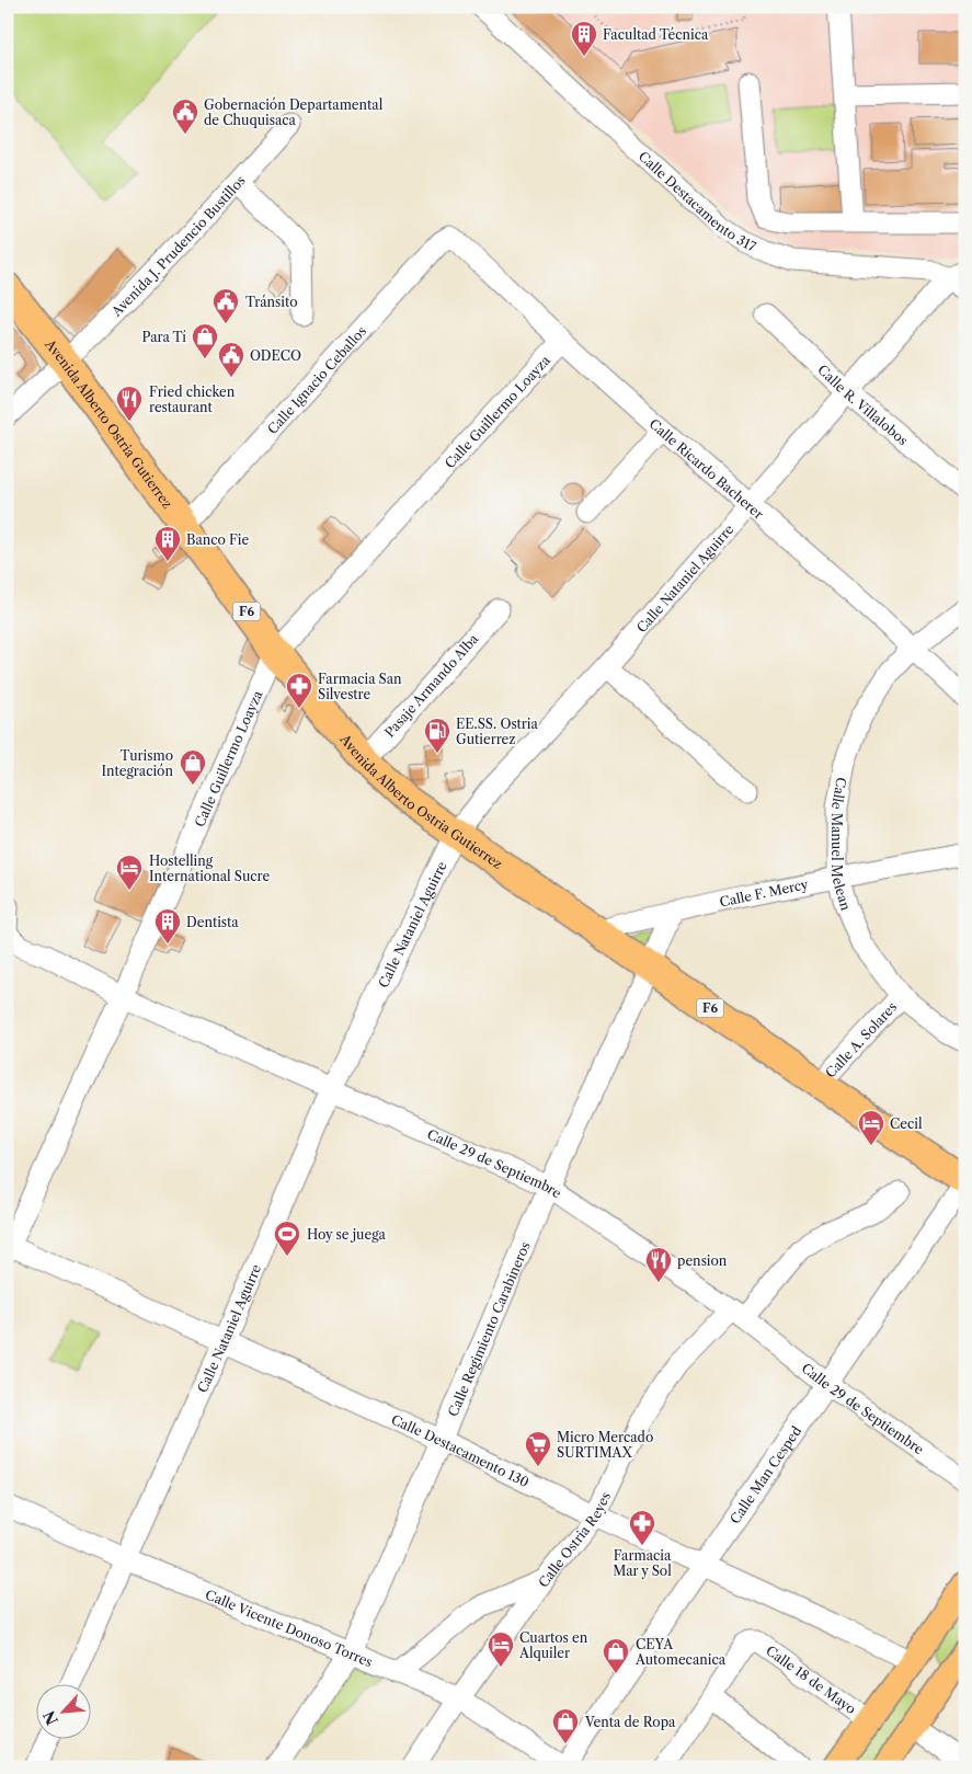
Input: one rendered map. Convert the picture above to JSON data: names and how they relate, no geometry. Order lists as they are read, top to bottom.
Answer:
{
  "streets": {
    "highway": ["Avenida Alberto Ostria Gutierrez", "F6"],
    "street": [
      "Calle Destacamento 317",
      "Avenida J. Prudencio Bustillos",
      "Calle Ignacio Ceballos",
      "Calle R. Villalobos",
      "Calle Guillermo Loayza",
      "Calle Ricardo Bacherer",
      "Calle Nataniel Aguirre",
      "Pasaje Armando Alba",
      "Calle Manuel Melean",
      "Calle F. Mercy",
      "Calle A. Solares",
      "Calle 29 de Septiembre",
      "Calle Regimiento Carabineros",
      "Calle Destacamento 130",
      "Calle Man Cesped",
      "Calle Ostria Reyes",
      "Calle Vicente Donoso Torres",
      "Calle 18 de Mayo"
    ]
  },
  "crossings": [
    ["Calle Destacamento 317", "Calle Nataniel Aguirre"],
    ["Avenida J. Prudencio Bustillos", "Avenida Alberto Ostria Gutierrez"],
    ["Calle Ignacio Ceballos", "Avenida Alberto Ostria Gutierrez"],
    ["Calle Ignacio Ceballos", "Calle Ricardo Bacherer"],
    ["Calle R. Villalobos", "Calle Nataniel Aguirre"],
    ["Calle Guillermo Loayza", "Avenida Alberto Ostria Gutierrez"],
    ["Calle Guillermo Loayza", "Calle Ricardo Bacherer"],
    ["Calle Guillermo Loayza", "Calle 29 de Septiembre"],
    ["Calle Guillermo Loayza", "Calle Destacamento 130"],
    ["Avenida Alberto Ostria Gutierrez", "Calle Nataniel Aguirre"],
    ["Avenida Alberto Ostria Gutierrez", "Pasaje Armando Alba"],
    ["Avenida Alberto Ostria Gutierrez", "Calle F. Mercy"],
    ["Avenida Alberto Ostria Gutierrez", "Calle A. Solares"],
    ["Avenida Alberto Ostria Gutierrez", "Calle Regimiento Carabineros"],
    ["Avenida Alberto Ostria Gutierrez", "Calle Man Cesped"],
    ["Calle Ricardo Bacherer", "Calle Nataniel Aguirre"],
    ["Calle Ricardo Bacherer", "Calle Manuel Melean"],
    ["Calle Nataniel Aguirre", "Calle 29 de Septiembre"],
    ["Calle Nataniel Aguirre", "Calle Destacamento 130"],
    ["Calle Nataniel Aguirre", "Calle Vicente Donoso Torres"],
    ["Calle Manuel Melean", "Calle F. Mercy"],
    ["Calle Manuel Melean", "Calle A. Solares"],
    ["Calle F. Mercy", "Calle Regimiento Carabineros"],
    ["Calle 29 de Septiembre", "Calle Regimiento Carabineros"],
    ["Calle 29 de Septiembre", "Calle Man Cesped"],
    ["Calle 29 de Septiembre", "Calle Ostria Reyes"],
    ["Calle Regimiento Carabineros", "Calle Destacamento 130"],
    ["Calle Regimiento Carabineros", "Calle Vicente Donoso Torres"],
    ["Calle Destacamento 130", "Calle Man Cesped"],
    ["Calle Destacamento 130", "Calle Ostria Reyes"],
    ["Calle Man Cesped", "Calle Vicente Donoso Torres"],
    ["Calle Ostria Reyes", "Calle Vicente Donoso Torres"]
  ],
  "places": {
    "building": ["Facultad Técnica", "Banco Fie", "Dentista"],
    "public building": ["Gobernación Departamental de Chuquisaca", "Tránsito", "ODECO"],
    "shop": [
      "Para Tí",
      "Turismo Integración",
      "CEYA Automecanica",
      "Venta de Ropa"
    ],
    "restaurant": ["Fried chicken restaurant", "pension"],
    "pharmacy": ["Farmacia San Silvestre", "Farmacia Mar y Sol"],
    "fuel station": ["EE.SS. Ostria Gutierrez"],
    "hotel": ["Hostelling International Sucre", "Cecil", "Cuartos en Alquiler"],
    "sports": ["Hoy se juega"],
    "supermarket": ["Micro Mercado SURTIMAX"]
  },
  "north": "bottom left"
}
